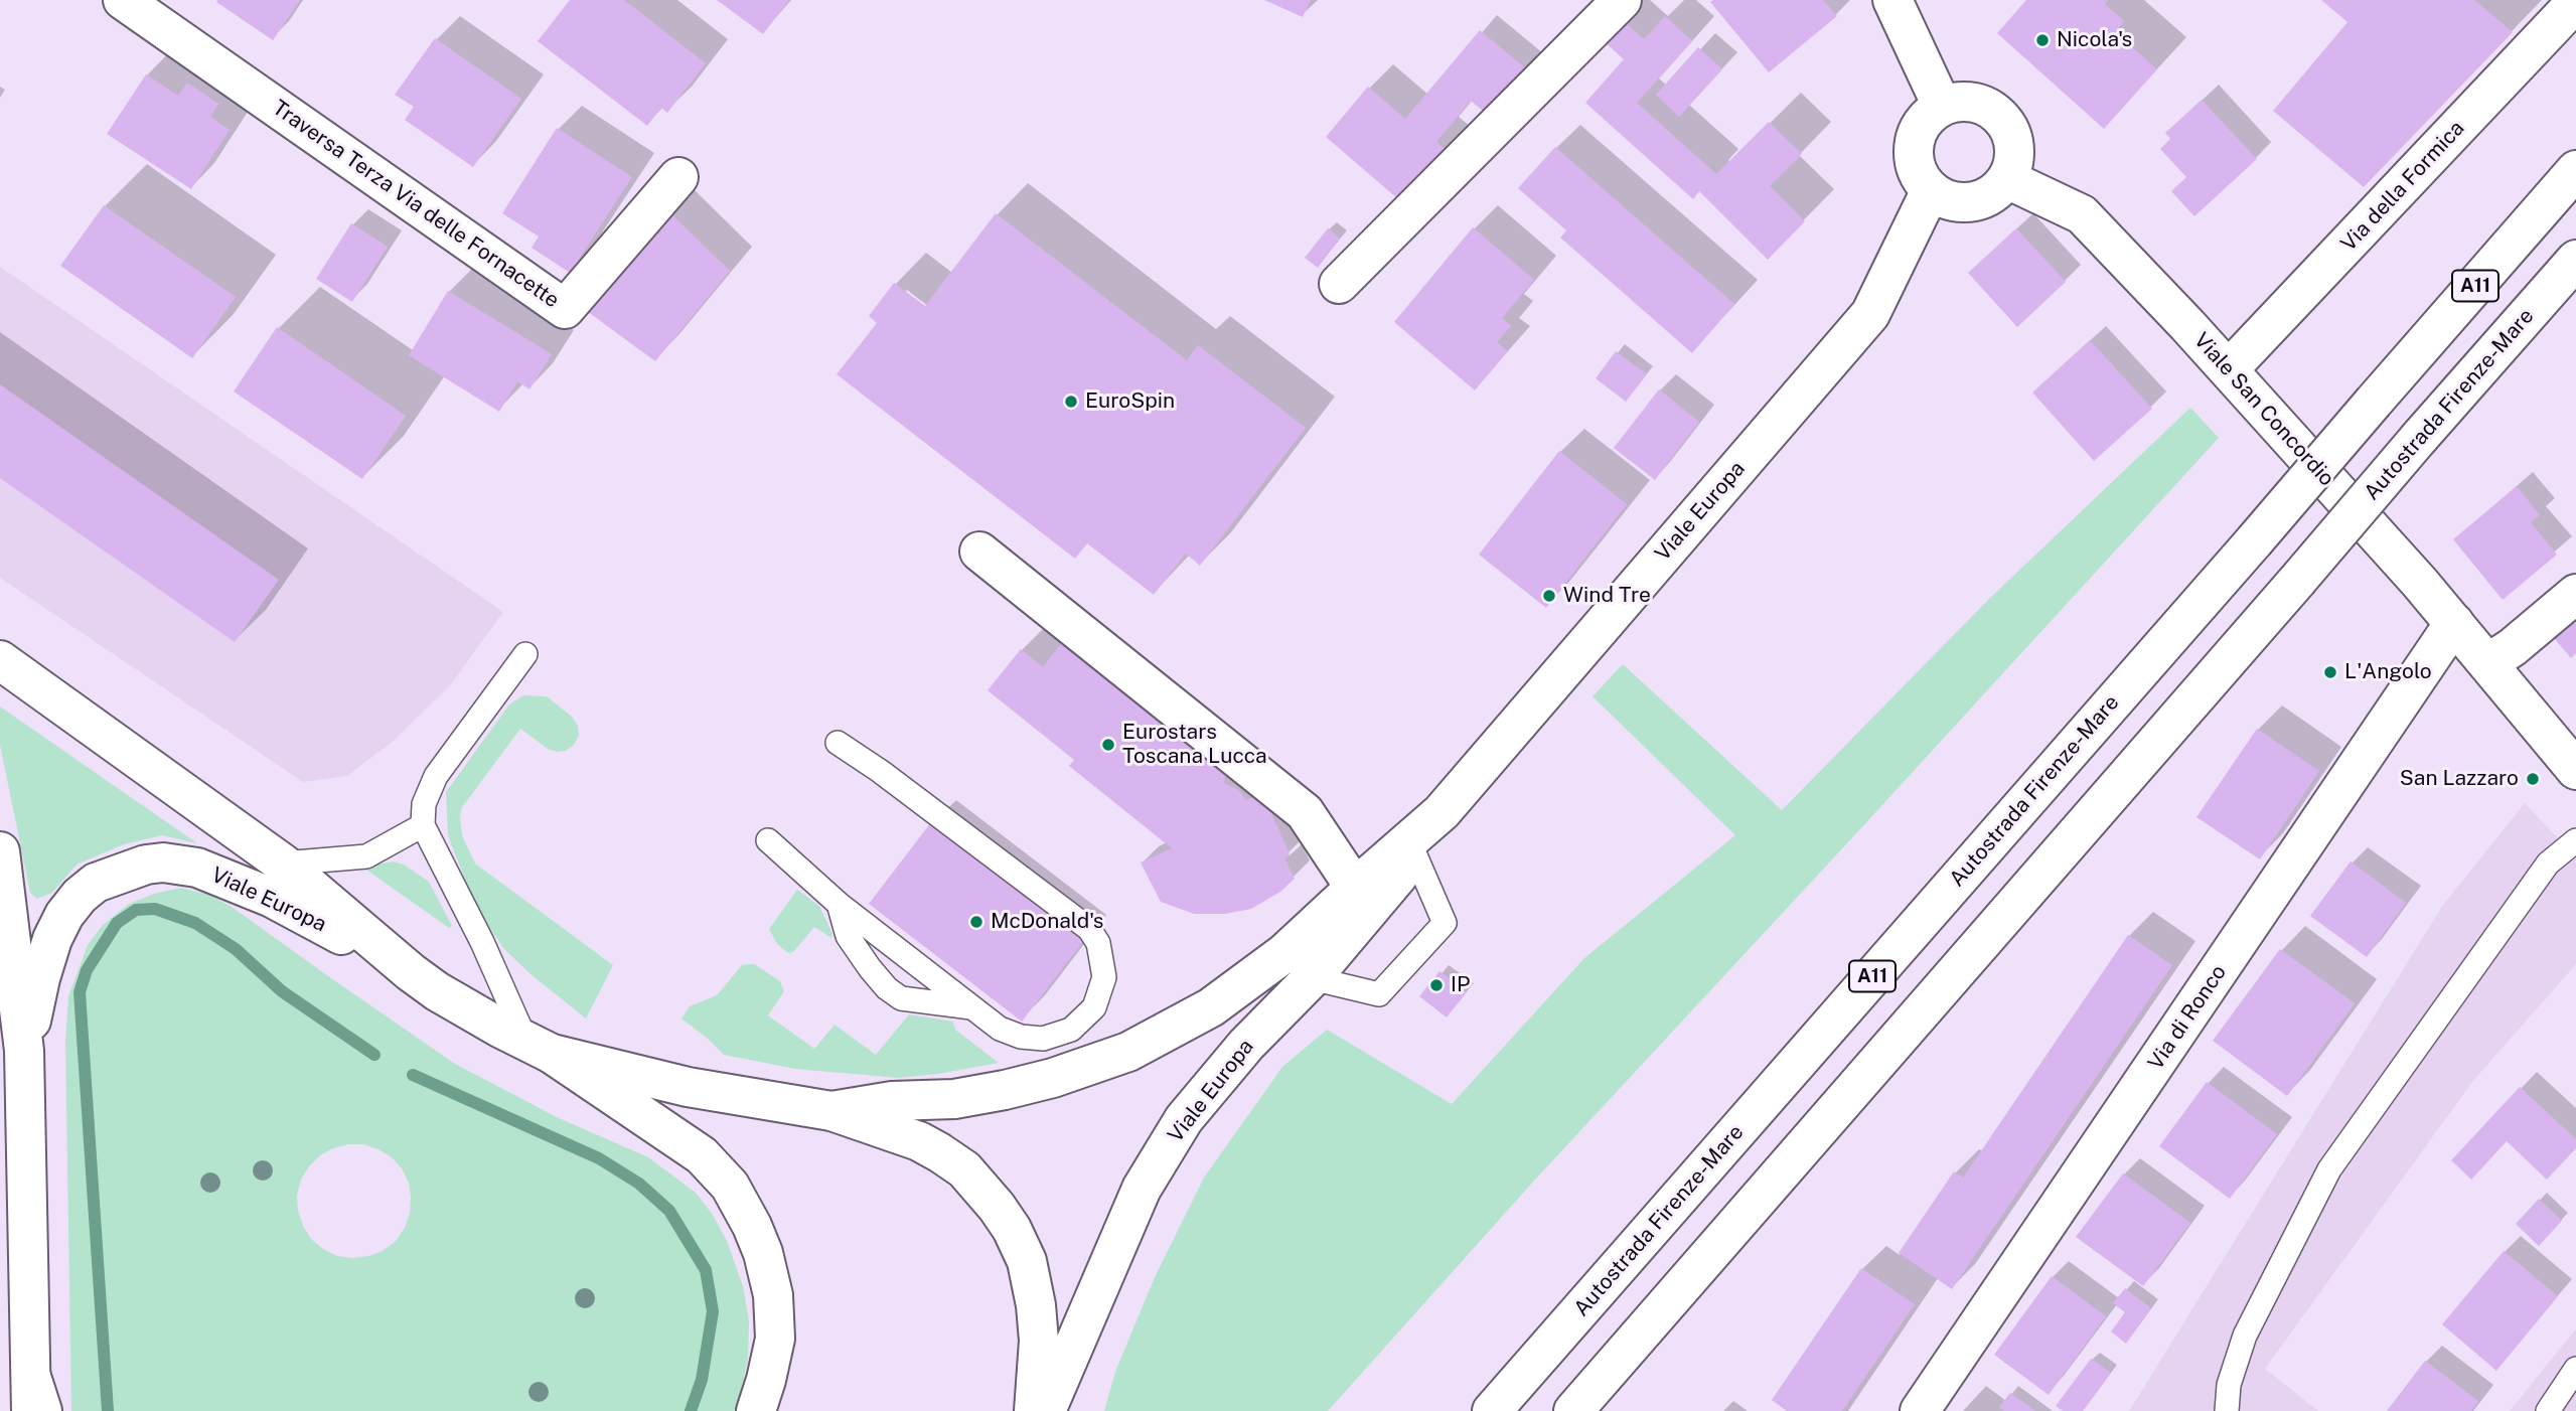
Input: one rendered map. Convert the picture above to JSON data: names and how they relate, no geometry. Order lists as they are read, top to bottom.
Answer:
{
  "streets": {
    "main road": [
      "Via della Formica",
      "Traversa Terza Via delle Fornacette",
      "A11",
      "Autostrada Firenze-Mare",
      "Viale San Concordio",
      "Viale Europa",
      "Via di Ronco"
    ]
  },
  "crossings": [
    ["Via della Formica", "Viale San Concordio"],
    ["Viale San Concordio", "Viale Europa"],
    ["Viale San Concordio", "Via di Ronco"]
  ],
  "places": [
    "Nicola's",
    "EuroSpin",
    "Wind Tre",
    "L'Angolo",
    "Eurostars Toscana Lucca",
    "San Lazzaro",
    "McDonald's",
    "IP"
  ]
}
